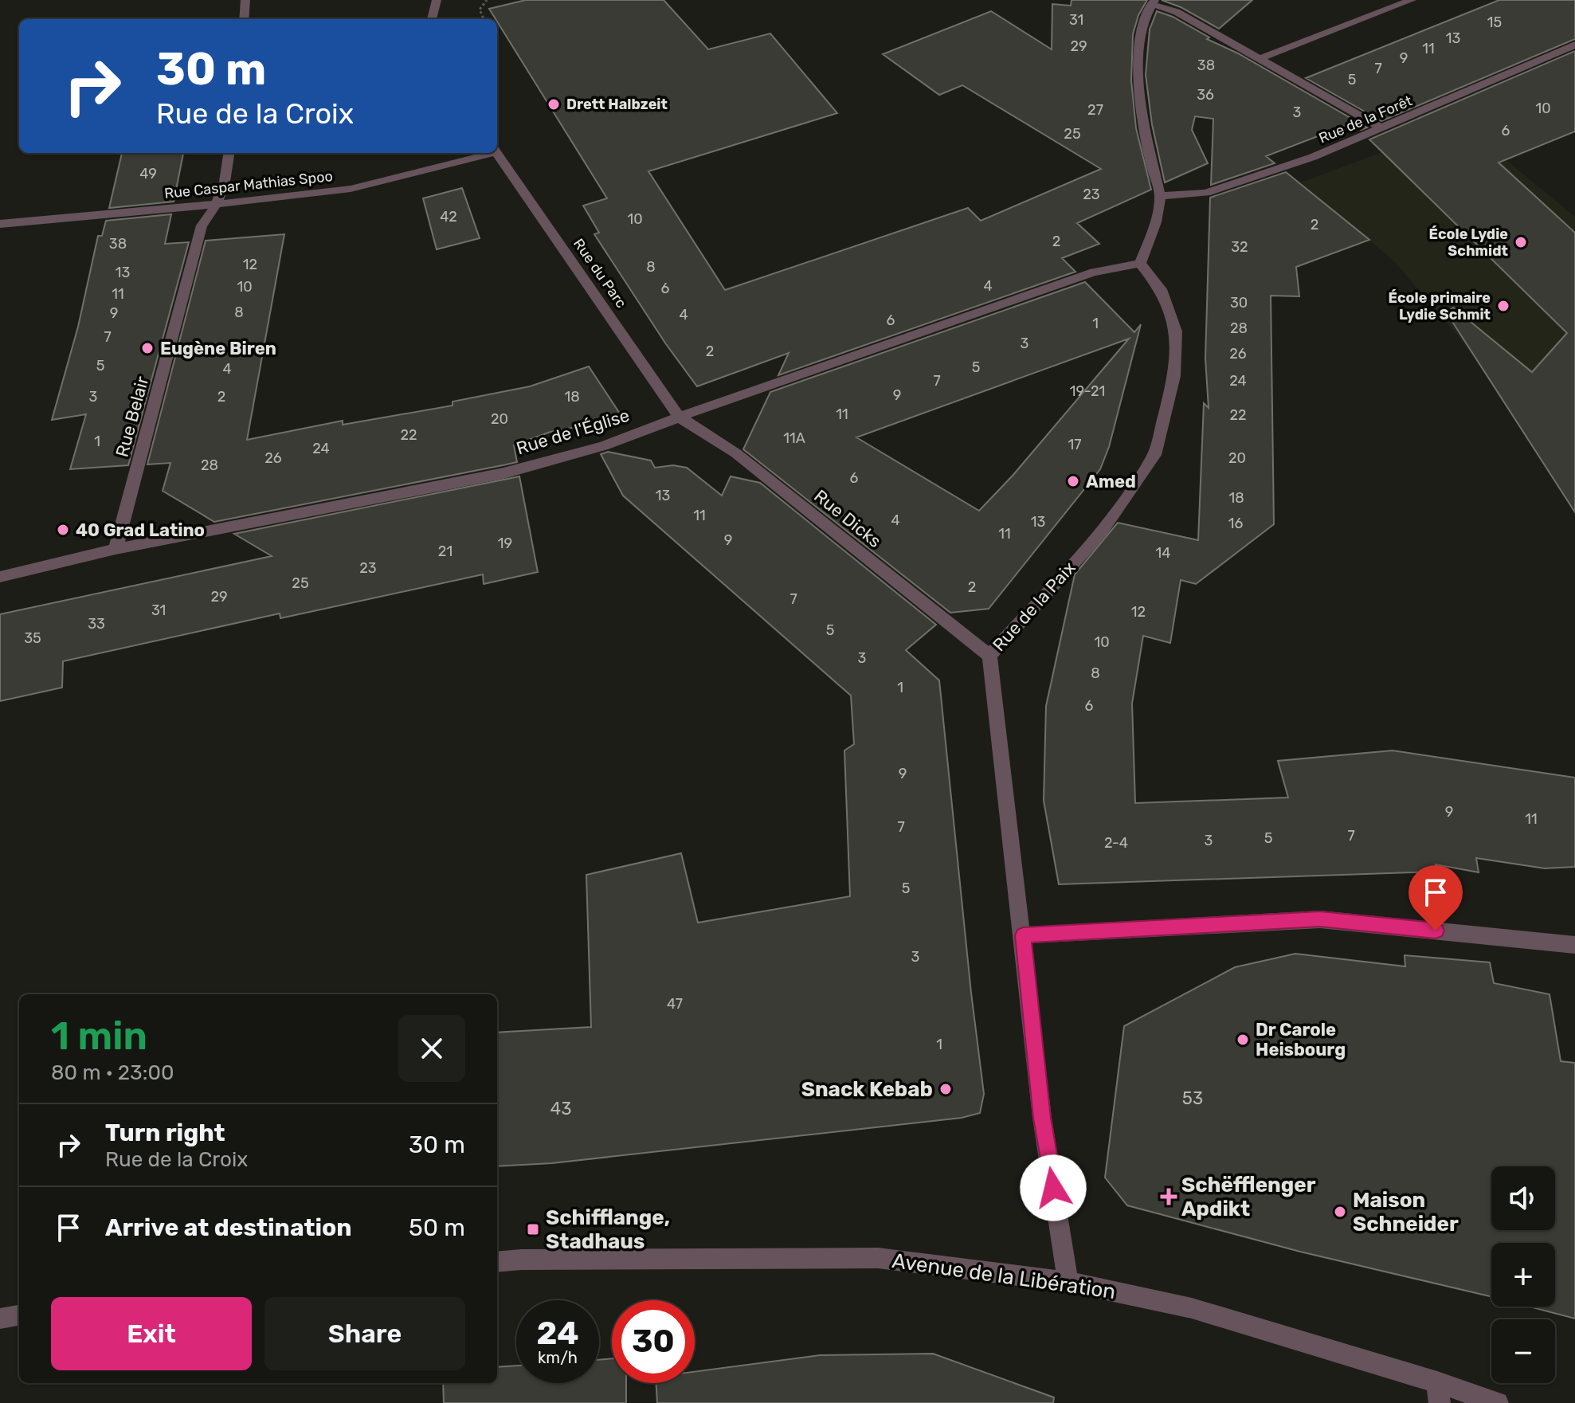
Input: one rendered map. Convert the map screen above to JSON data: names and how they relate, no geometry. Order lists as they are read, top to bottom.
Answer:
{
  "streets": {
    "street": [
      "Rue de la Forêt",
      "Rue Caspar Mathias Spoo",
      "Rue du Parc",
      "Rue Belair",
      "Rue de l'Église",
      "Rue Dicks",
      "Rue de la Paix",
      "Avenue de la Libération"
    ]
  },
  "crossings": [
    ["Rue Caspar Mathias Spoo", "Rue Belair"],
    ["Rue du Parc", "Rue de l'Église"],
    ["Rue du Parc", "Rue Dicks"],
    ["Rue Belair", "Rue de l'Église"],
    ["Rue de l'Église", "Rue Dicks"],
    ["Rue de l'Église", "Rue de la Paix"],
    ["Rue Dicks", "Rue de la Paix"],
    ["Rue de la Paix", "Avenue de la Libération"]
  ],
  "places": {
    "other": [
      "Drett Halbzeit",
      "École Lydie Schmidt",
      "École primaire Lydie Schmit",
      "Eugène Biren",
      "Amed",
      "40 Grad Latino",
      "Dr Carole Heisbourg",
      "Snack Kebab",
      "Maison Schneider"
    ],
    "health": ["Schëfflenger Apdikt"],
    "transit": ["Schifflange, Stadhaus"]
  },
  "house_numbers": [
    "31",
    "15",
    "13",
    "29",
    "11",
    "9",
    "38",
    "7",
    "5",
    "36",
    "10",
    "27",
    "3",
    "6",
    "25",
    "49",
    "23",
    "42",
    "10",
    "2",
    "2",
    "38",
    "32",
    "12",
    "8",
    "13",
    "4",
    "10",
    "6",
    "11",
    "30",
    "8",
    "9",
    "4",
    "6",
    "1",
    "28",
    "7",
    "3",
    "2",
    "26",
    "5",
    "5",
    "4",
    "7",
    "24",
    "19-21",
    "9",
    "3",
    "2",
    "18",
    "11",
    "22",
    "20",
    "22",
    "11A",
    "1",
    "17",
    "24",
    "26",
    "20",
    "28",
    "6",
    "13",
    "18",
    "11",
    "4",
    "13",
    "16",
    "11",
    "9",
    "19",
    "21",
    "14",
    "23",
    "25",
    "2",
    "29",
    "7",
    "31",
    "12",
    "33",
    "5",
    "35",
    "10",
    "3",
    "8",
    "1",
    "6",
    "9",
    "9",
    "11",
    "7",
    "7",
    "5",
    "3",
    "2-4",
    "5",
    "3",
    "47",
    "1",
    "53",
    "43"
  ],
  "page": {
    "turn": ["30 m", "Rue de la Croix"],
    "heading": ["1 min", "80 m · 23:00"],
    "list": [
      {
        "name": "Turn right",
        "note": "Rue de la Croix",
        "value": "30 m"
      },
      {
        "name": "Arrive at destination",
        "value": "50 m"
      }
    ],
    "map_buttons": ["+", "−"],
    "buttons": ["Exit", "Share"],
    "speed": "24 km/h",
    "limit": "30"
  }
}
